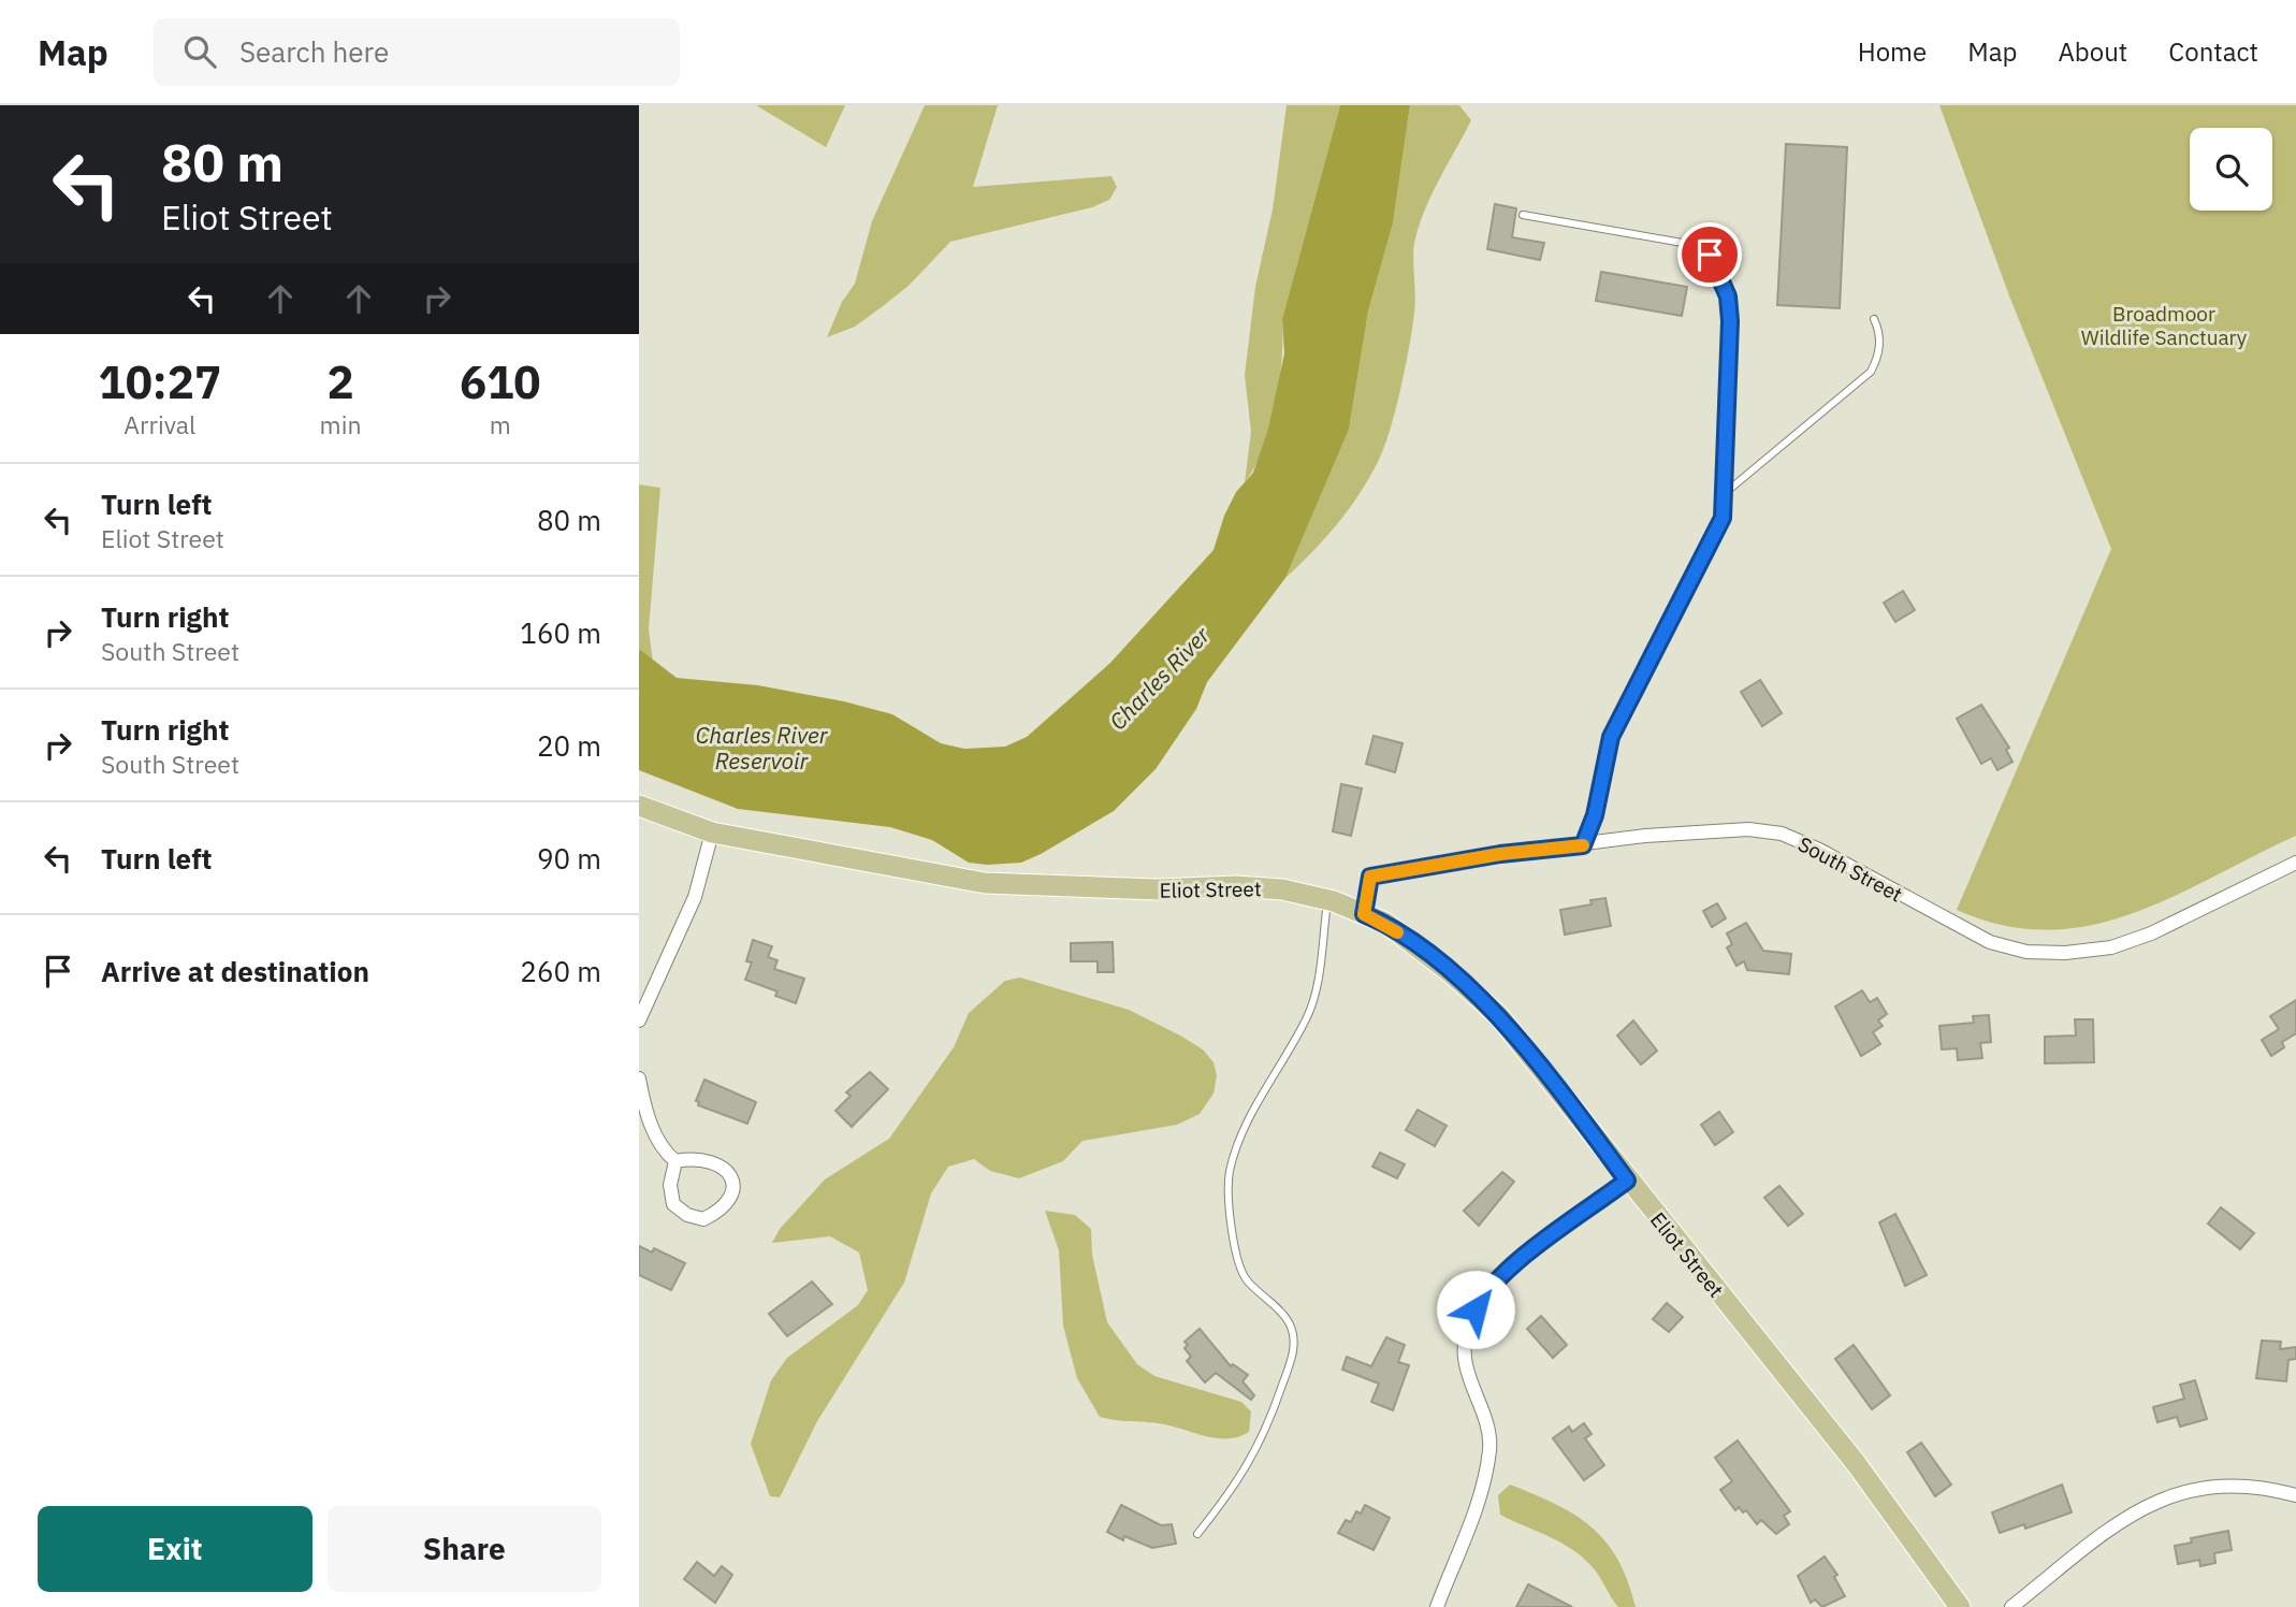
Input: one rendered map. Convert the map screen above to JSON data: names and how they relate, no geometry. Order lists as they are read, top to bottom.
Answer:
{
  "streets": {
    "main road": ["Eliot Street"],
    "street": ["South Street"]
  },
  "crossings": [
    ["South Street", "Eliot Street"]
  ],
  "water": ["Charles River", "Charles River Reservoir"],
  "parks": ["Broadmoor Wildlife Sanctuary"],
  "page": {
    "header": "Map",
    "search": "Search here",
    "nav": [
      "Home",
      "Map",
      "About",
      "Contact"
    ],
    "turn": ["80 m", "Eliot Street"],
    "eta": [
      "10:27",
      "Arrival",
      "2",
      "min",
      "610",
      "m"
    ],
    "list": [
      {
        "name": "Turn left",
        "note": "Eliot Street",
        "value": "80 m"
      },
      {
        "name": "Turn right",
        "note": "South Street",
        "value": "160 m"
      },
      {
        "name": "Turn right",
        "note": "South Street",
        "value": "20 m"
      },
      {
        "name": "Turn left",
        "value": "90 m"
      },
      {
        "name": "Arrive at destination",
        "value": "260 m"
      }
    ],
    "buttons": ["Exit", "Share"]
  }
}
